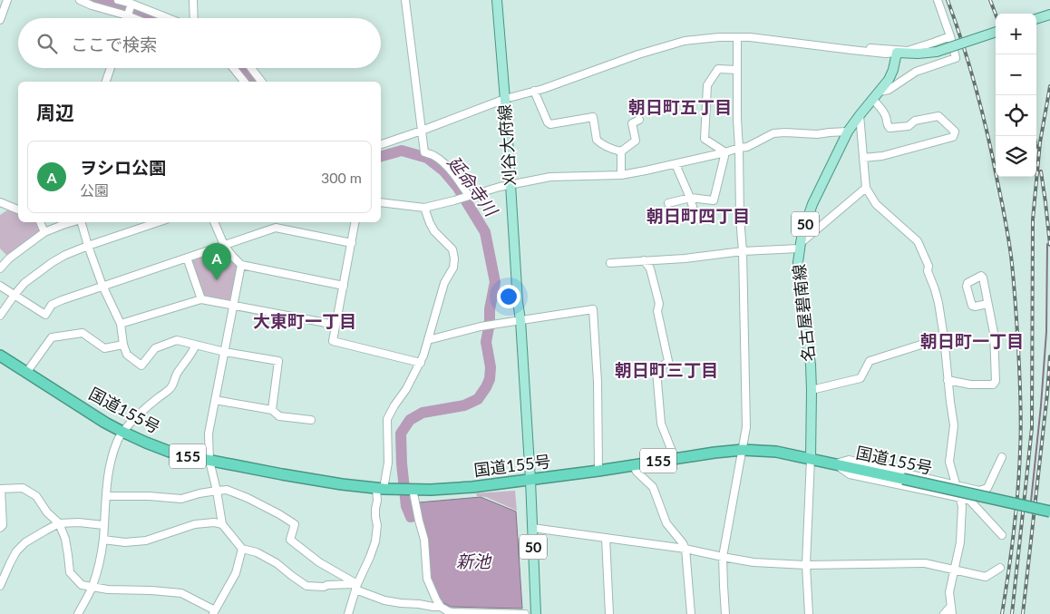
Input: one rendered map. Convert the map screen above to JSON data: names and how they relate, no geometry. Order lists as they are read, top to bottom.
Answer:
{
  "streets": {
    "highway": ["国道155号", "155"],
    "main road": ["刈谷大府線", "50", "名古屋碧南線"]
  },
  "crossings": [
    ["刈谷大府線", "50"],
    ["刈谷大府線", "国道155号"],
    ["50", "国道155号"],
    ["名古屋碧南線", "国道155号"]
  ],
  "districts": [
    "朝日町五丁目",
    "朝日町四丁目",
    "大東町一丁目",
    "朝日町一丁目",
    "朝日町三丁目"
  ],
  "water": ["延命寺川", "新池"],
  "page": {
    "map_buttons": ["+", "−"],
    "search": "ここで検索",
    "heading": "周辺",
    "list": [
      {
        "mark": "A",
        "name": "ヲシロ公園",
        "note": "公園",
        "value": "300 m"
      }
    ],
    "pins": "A"
  }
}
